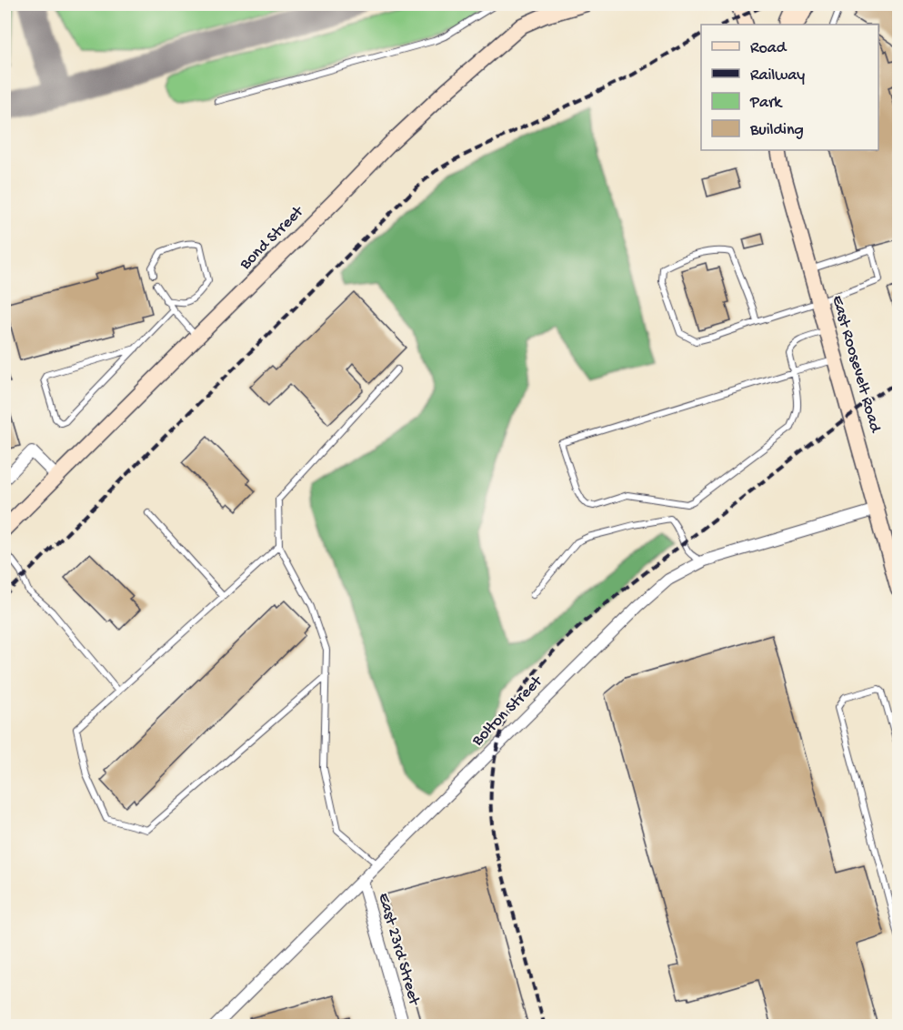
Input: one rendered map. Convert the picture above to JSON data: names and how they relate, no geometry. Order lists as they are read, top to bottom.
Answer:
{
  "streets": {
    "street": [
      "Bond Street",
      "East Roosevelt Road",
      "Bolton Street",
      "East 23rd Street"
    ]
  },
  "crossings": [
    ["East Roosevelt Road", "Bolton Street"],
    ["Bolton Street", "East 23rd Street"]
  ],
  "legend": [
    "Road",
    "Railway",
    "Park",
    "Building"
  ]
}
